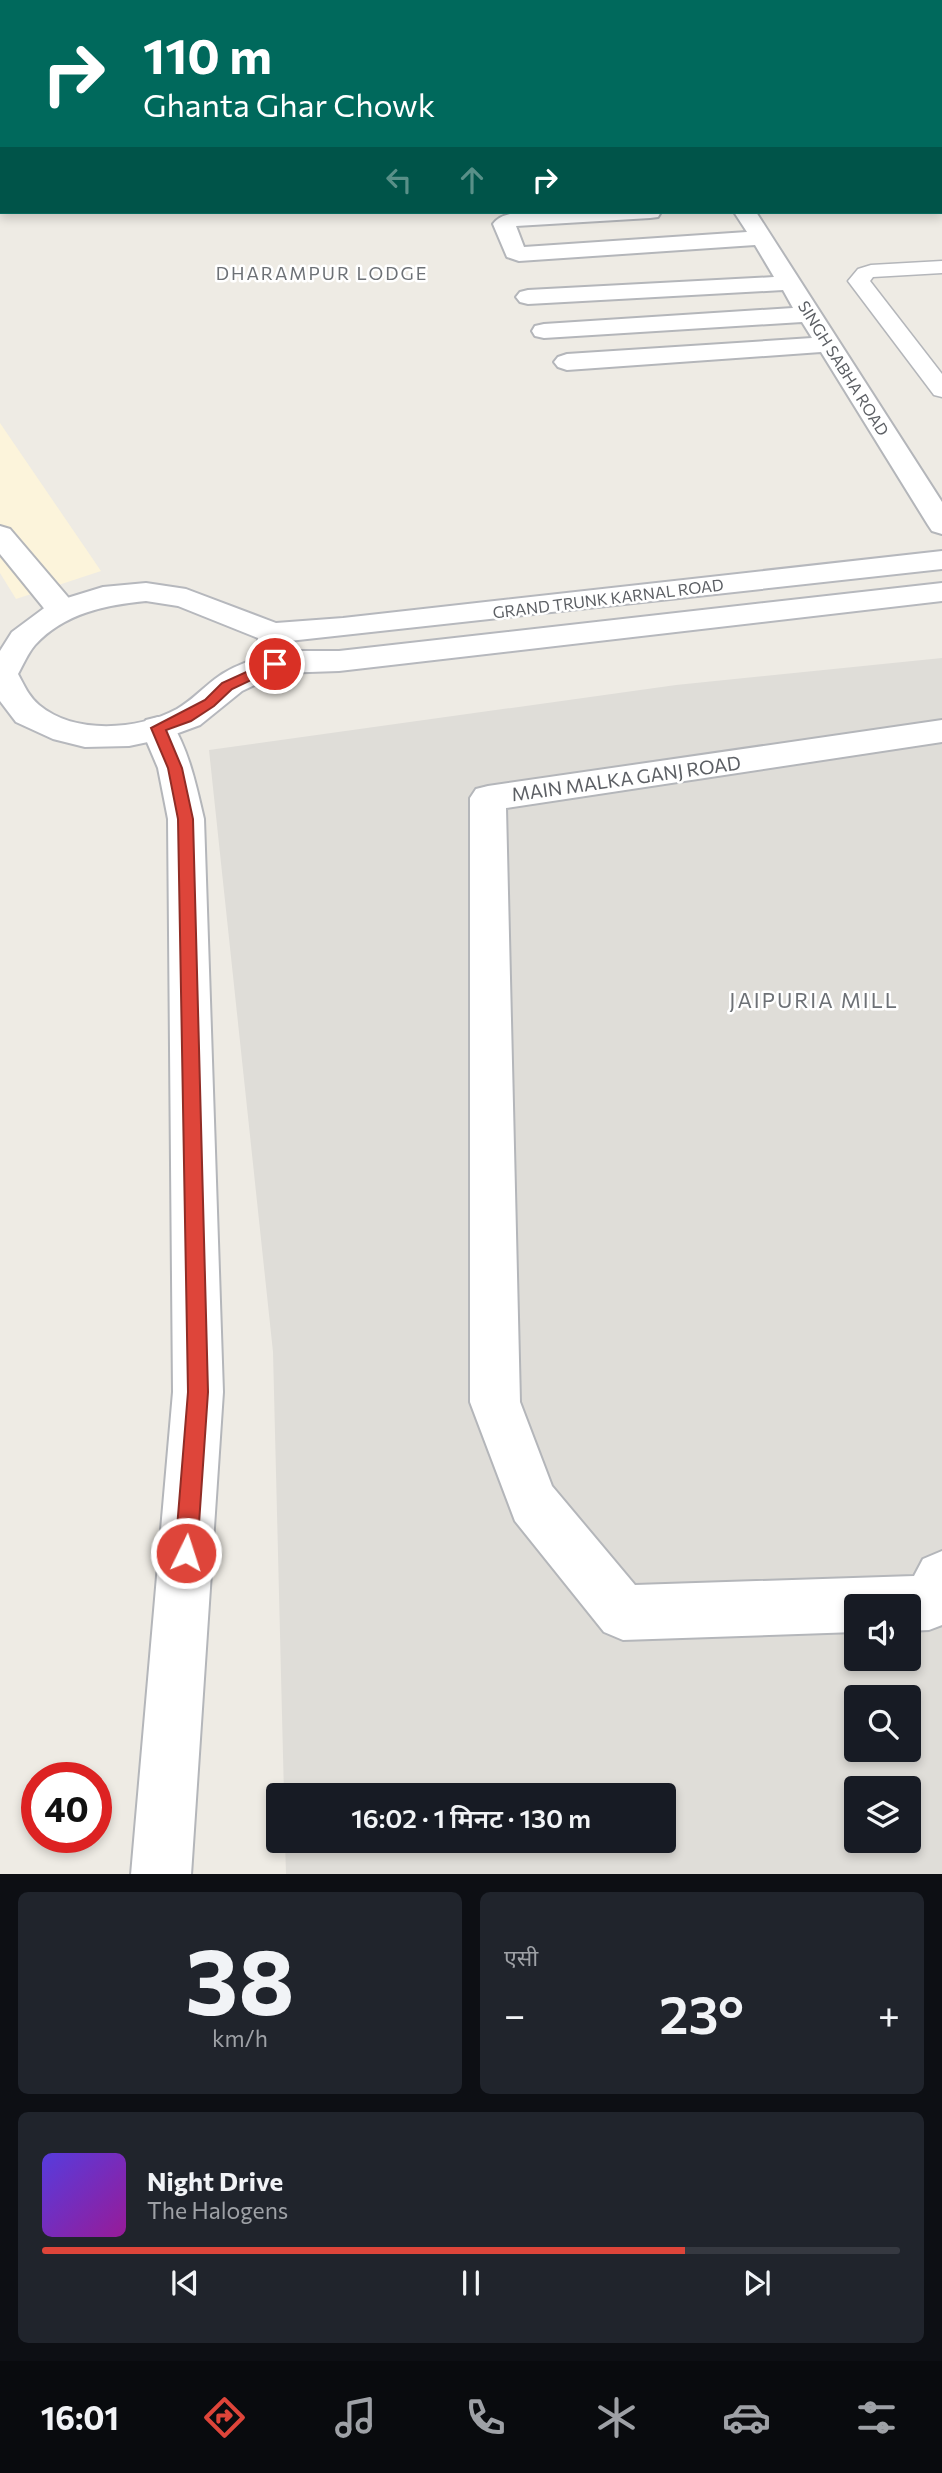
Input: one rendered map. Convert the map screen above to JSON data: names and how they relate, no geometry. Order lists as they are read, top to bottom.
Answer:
{
  "streets": {
    "street": ["SINGH SABHA ROAD", "GRAND TRUNK KARNAL ROAD", "MAIN MALKA GANJ ROAD"]
  },
  "districts": ["DHARAMPUR LODGE", "JAIPURIA MILL"],
  "page": {
    "turn": ["110 m", "Ghanta Ghar Chowk"],
    "limit": "40",
    "trip": "16:02 · 1 मिनट · 130 m",
    "tile": [
      ["38", "km/h"],
      "एसी"
    ],
    "heat": ["−", "23°", "+"],
    "song": ["Night Drive", "The Halogens"],
    "tabs": "16:01"
  }
}
